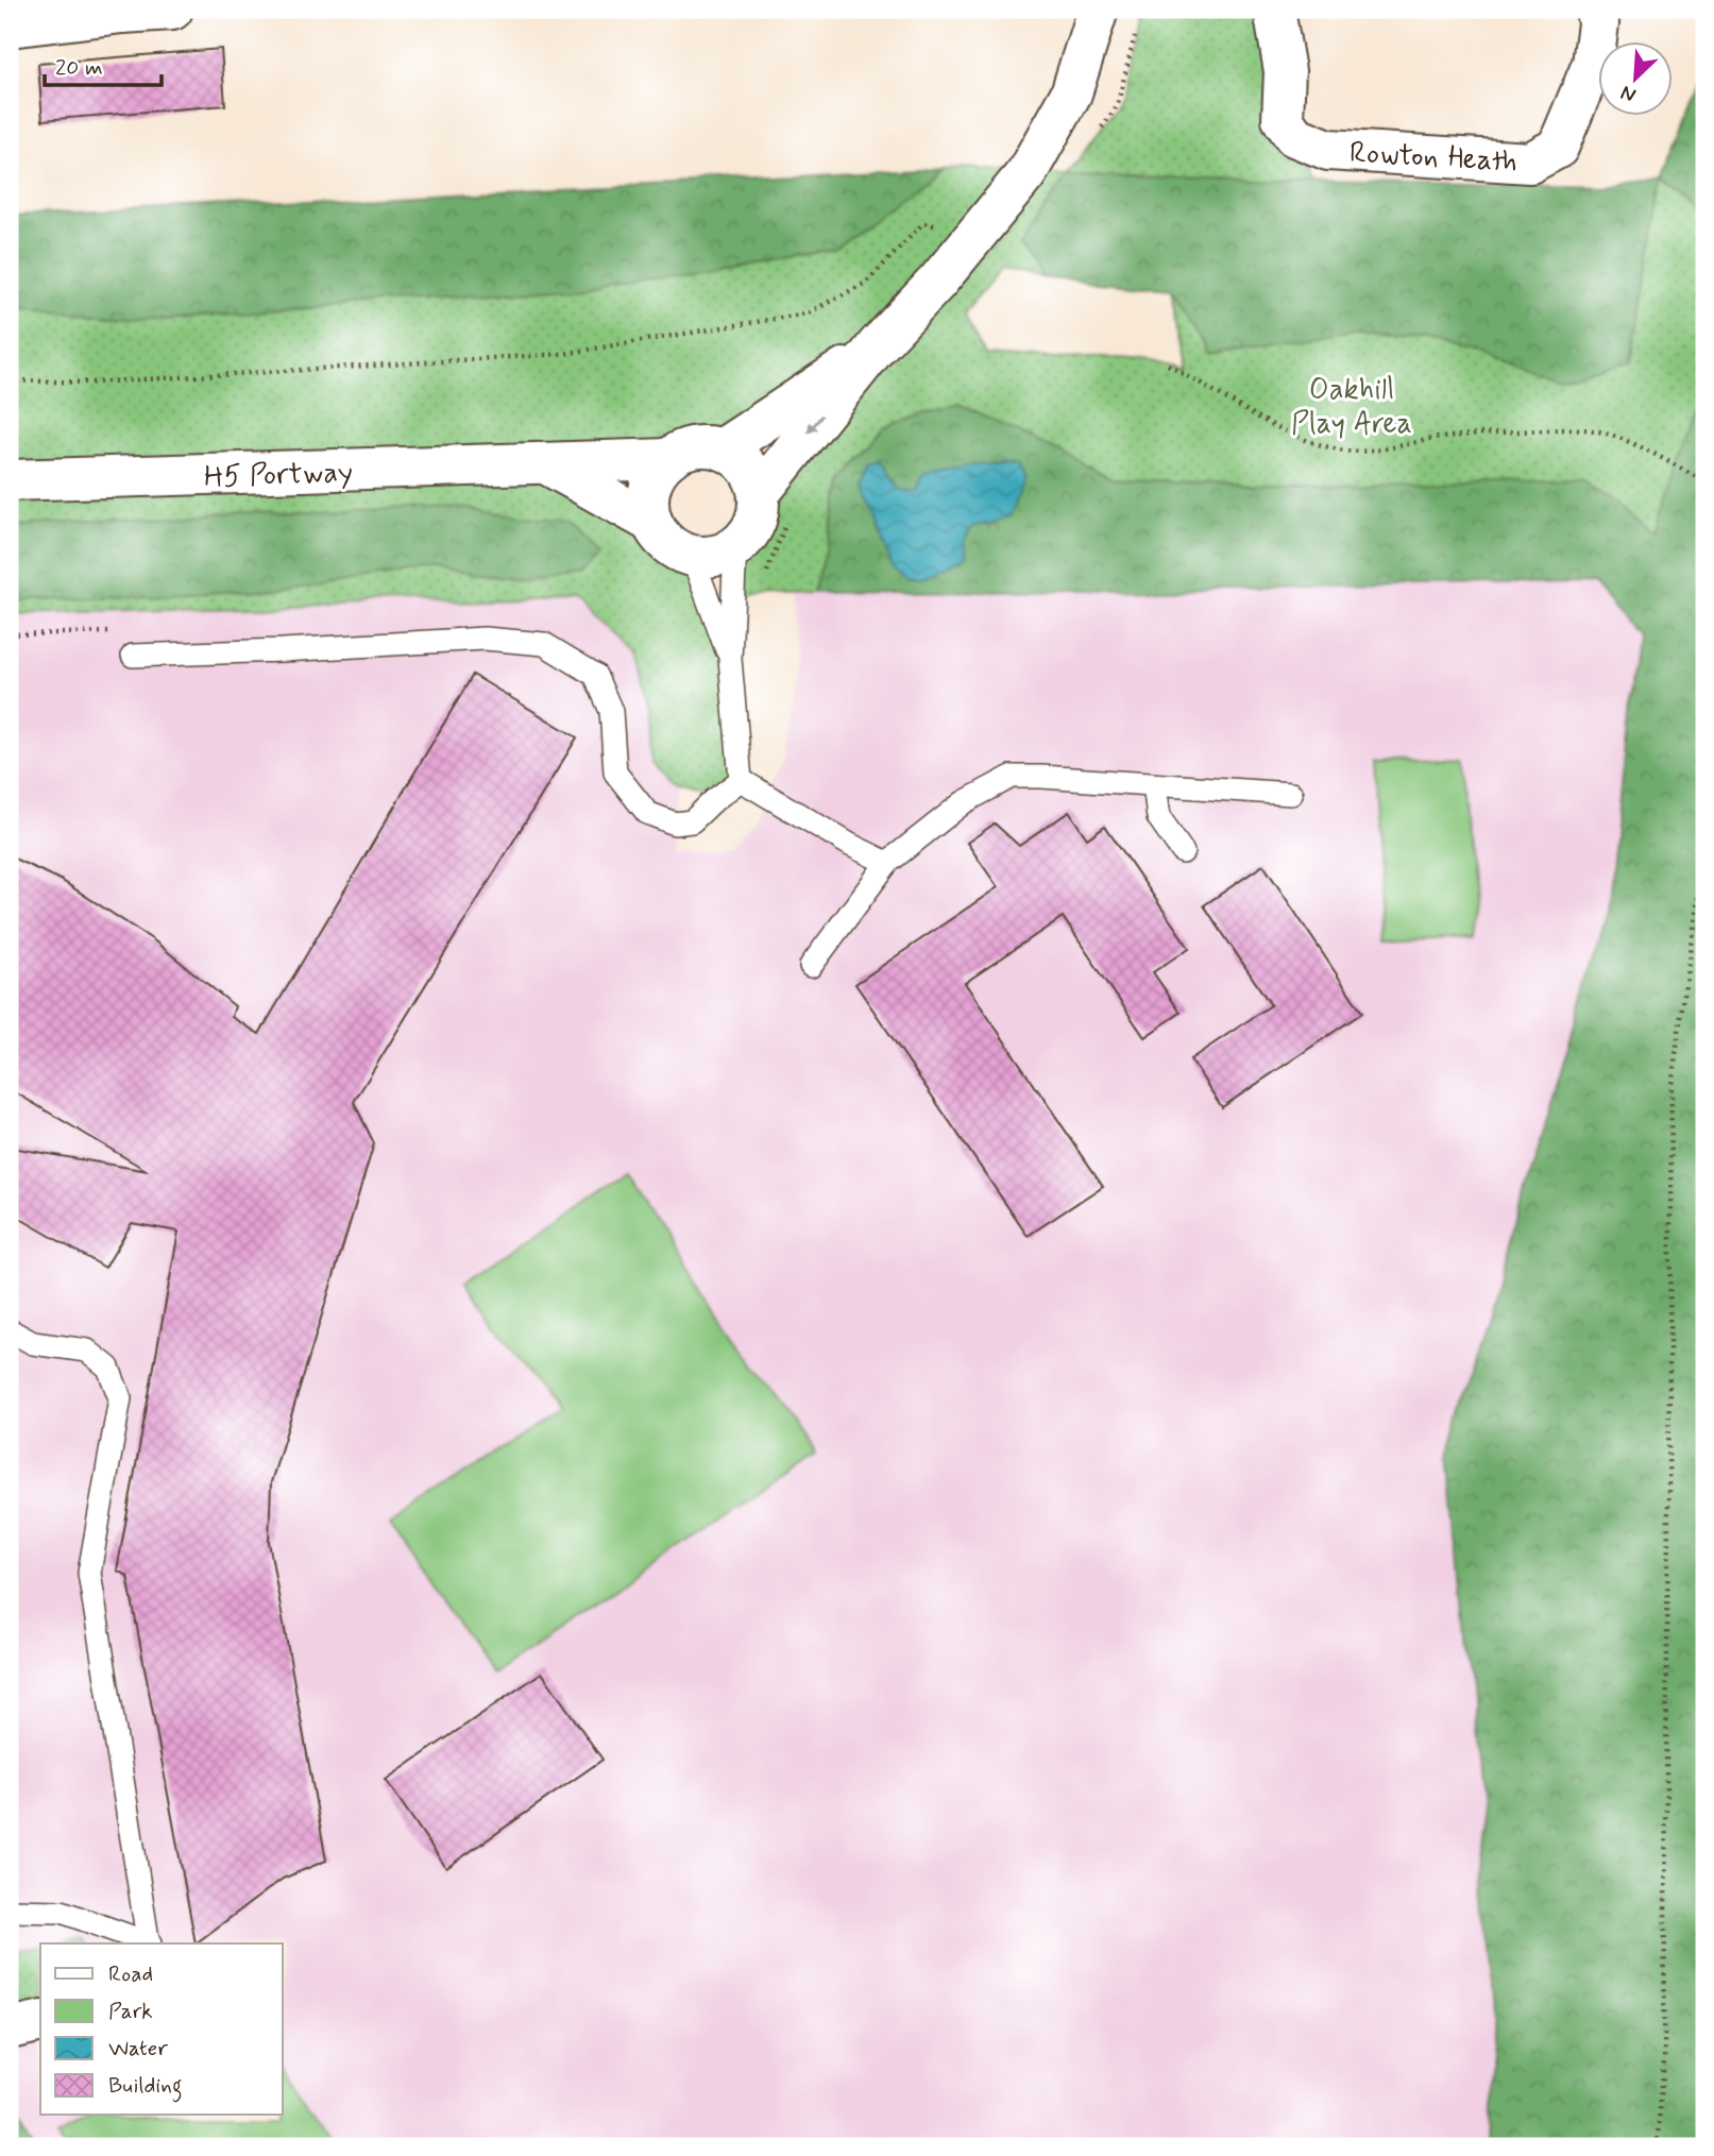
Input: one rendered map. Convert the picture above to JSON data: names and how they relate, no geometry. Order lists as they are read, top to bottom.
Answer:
{
  "streets": {
    "street": ["Rowton Heath", "H5 Portway"]
  },
  "parks": ["Oakhill Play Area"],
  "legend": [
    "Road",
    "Park",
    "Water",
    "Building"
  ],
  "scale_bar": "20 m",
  "north": "bottom left"
}
